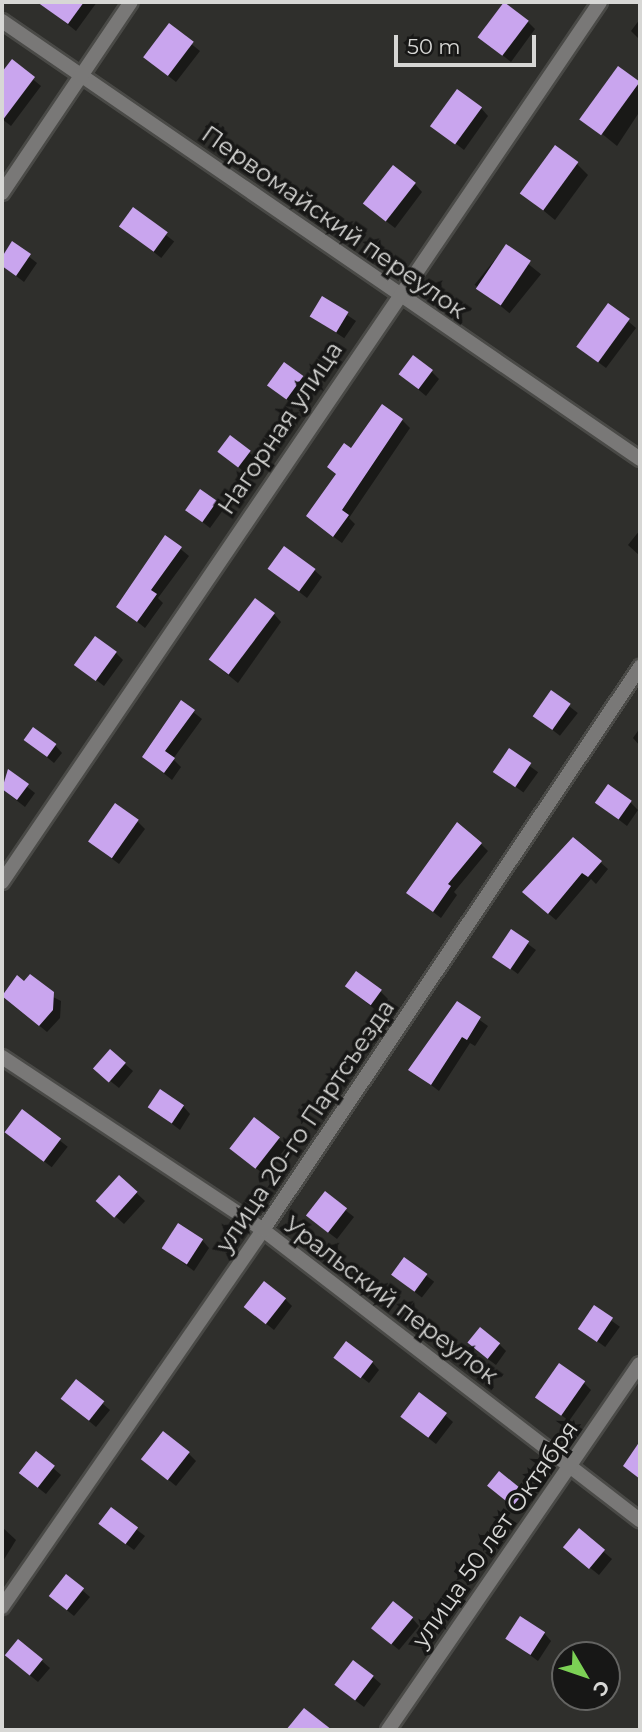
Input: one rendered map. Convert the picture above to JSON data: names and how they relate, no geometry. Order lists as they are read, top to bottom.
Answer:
{
  "streets": {
    "street": [
      "Первомайский переулок",
      "Нагорная улица",
      "улица 20-го Партсъезда",
      "Уральский переулок",
      "улица 50 лет Октября"
    ]
  },
  "crossings": [
    ["Первомайский переулок", "Нагорная улица"],
    ["улица 20-го Партсъезда", "Уральский переулок"],
    ["Уральский переулок", "улица 50 лет Октября"]
  ],
  "scale_bar": "50 m",
  "north": "bottom right"
}
